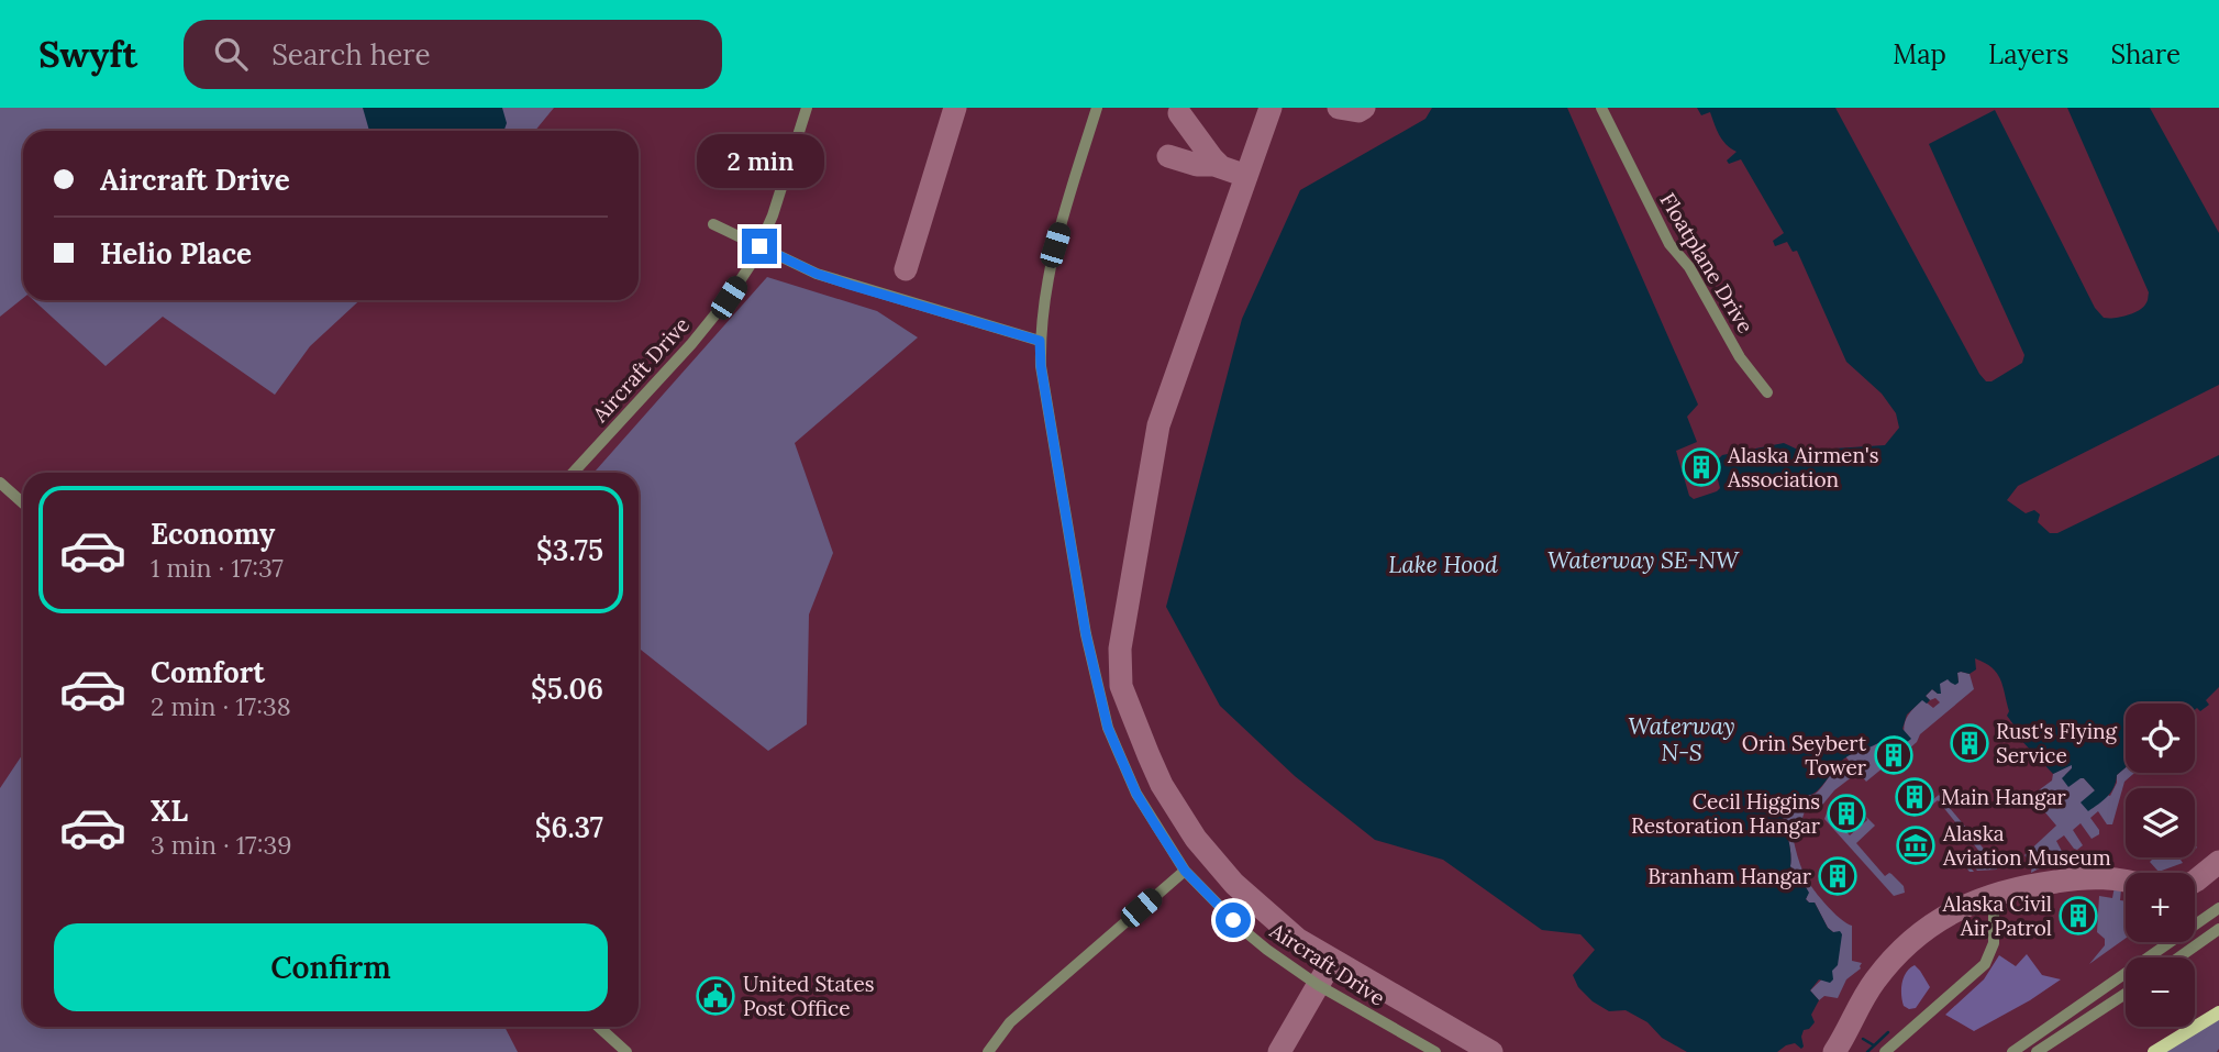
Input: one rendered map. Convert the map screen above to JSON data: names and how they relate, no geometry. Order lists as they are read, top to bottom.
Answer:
{
  "streets": {
    "street": ["Floatplane Drive", "Aircraft Drive"]
  },
  "water": ["Waterway SE-NW", "Lake Hood", "Waterway N-S"],
  "places": {
    "building": [
      "Alaska Airmen's Association",
      "Rust's Flying Service",
      "Orin Seybert Tower",
      "Main Hangar",
      "Cecil Higgins Restoration Hangar",
      "Branham Hangar",
      "Alaska Civil Air Patrol"
    ],
    "museum": ["Alaska Aviation Museum"],
    "public building": ["United States Post Office"]
  },
  "page": {
    "header": "Swyft",
    "search": "Search here",
    "nav": ["Map", "Layers", "Share"],
    "banner": ["Aircraft Drive", "Helio Place"],
    "bubble": "2 min",
    "list": [
      {
        "name": "Economy",
        "note": "1 min · 17:37",
        "value": "$3.75"
      },
      {
        "name": "Comfort",
        "note": "2 min · 17:38",
        "value": "$5.06"
      },
      {
        "name": "XL",
        "note": "3 min · 17:39",
        "value": "$6.37"
      }
    ],
    "map_buttons": ["+", "−"],
    "buttons": "Confirm"
  }
}
